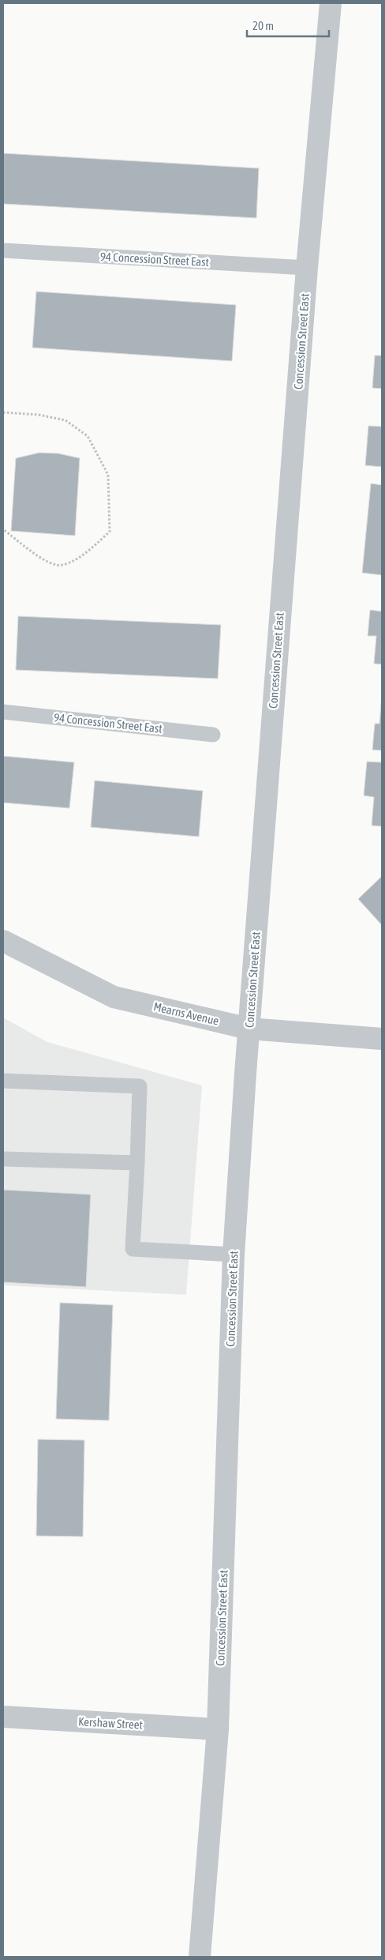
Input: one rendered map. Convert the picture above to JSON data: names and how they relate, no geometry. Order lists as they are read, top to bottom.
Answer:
{
  "streets": {
    "street": ["Concession Street East", "Mearns Avenue", "Kershaw Street"],
    "lane": ["94 Concession Street East"]
  },
  "crossings": [
    ["94 Concession Street East", "Concession Street East"],
    ["Concession Street East", "Mearns Avenue"],
    ["Concession Street East", "Kershaw Street"]
  ],
  "scale_bar": "20 m"
}
